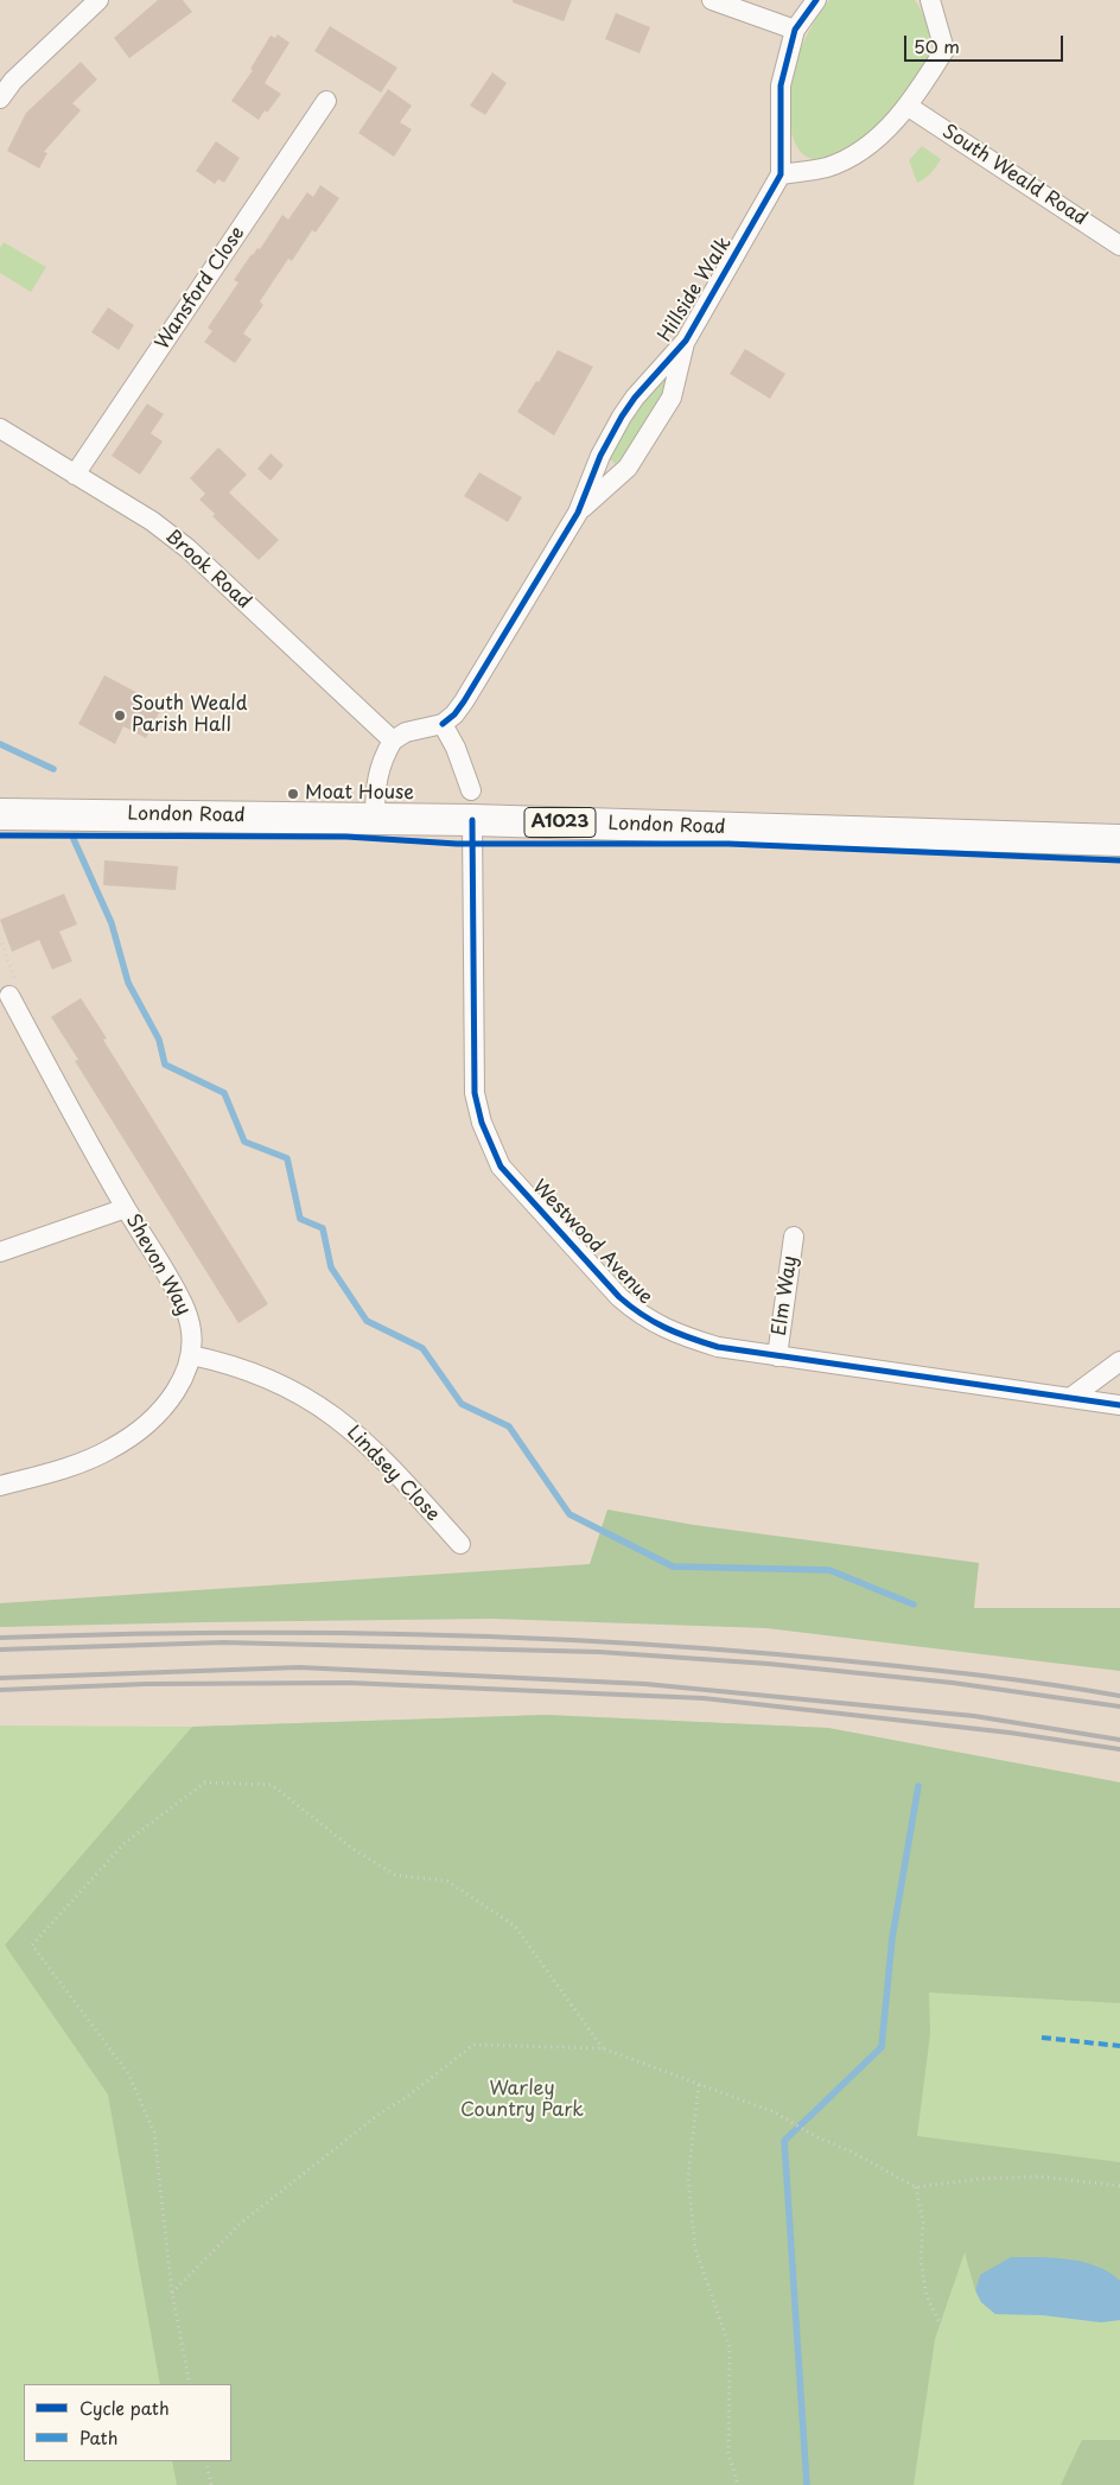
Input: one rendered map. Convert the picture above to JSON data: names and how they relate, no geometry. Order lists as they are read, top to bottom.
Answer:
{
  "streets": {
    "main road": ["London Road", "A1023"],
    "street": [
      "South Weald Road",
      "Wansford Close",
      "Hillside Walk",
      "Brook Road",
      "Westwood Avenue",
      "Shevon Way",
      "Elm Way",
      "Lindsey Close"
    ]
  },
  "crossings": [
    ["Wansford Close", "Brook Road"],
    ["London Road", "Westwood Avenue"],
    ["Westwood Avenue", "Elm Way"],
    ["Shevon Way", "Lindsey Close"]
  ],
  "parks": ["Warley Country Park"],
  "places": ["South Weald Parish Hall", "Moat House"],
  "legend": ["Cycle path", "Path"],
  "scale_bar": "50 m"
}
